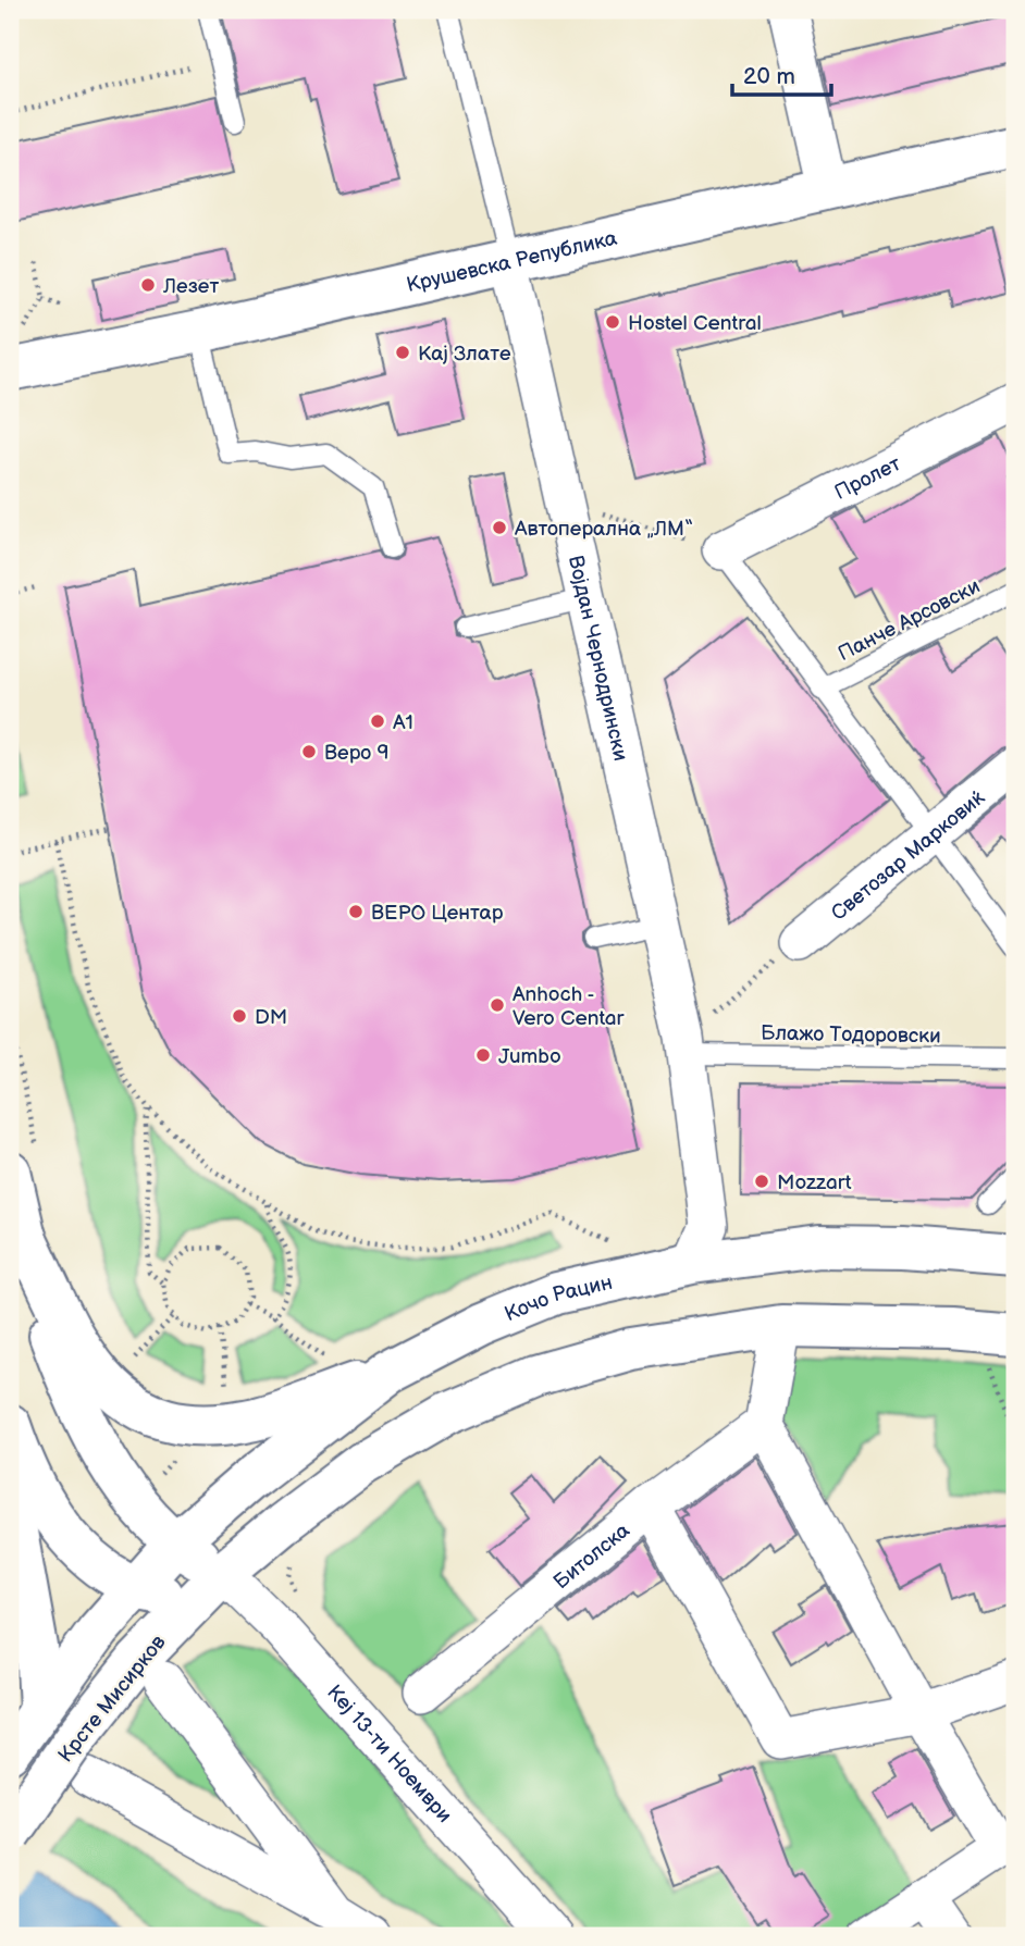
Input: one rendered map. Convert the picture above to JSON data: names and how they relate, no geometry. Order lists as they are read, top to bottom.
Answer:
{
  "streets": {
    "street": [
      "Крушевска Република",
      "Пролет",
      "Војдан Чернодрински",
      "Светозар Марковиќ",
      "Кочо Рацин",
      "Битолска",
      "Крсте Мисирков",
      "Кеј 13-ти Ноември"
    ],
    "lane": ["Панче Арсовски", "Блажо Тодоровски"]
  },
  "crossings": [
    ["Крушевска Република", "Војдан Чернодрински"],
    ["Војдан Чернодрински", "Блажо Тодоровски"],
    ["Војдан Чернодрински", "Кочо Рацин"],
    ["Крсте Мисирков", "Кеј 13-ти Ноември"]
  ],
  "places": [
    "Лезет",
    "Hostel Central",
    "Кај Злате",
    "Автоперална „ЛМ“",
    "A1",
    "Веро 9",
    "ВЕРО Центар",
    "Anhoch - Vero Centar",
    "DM",
    "Jumbo",
    "Mozzart"
  ],
  "scale_bar": "20 m"
}
